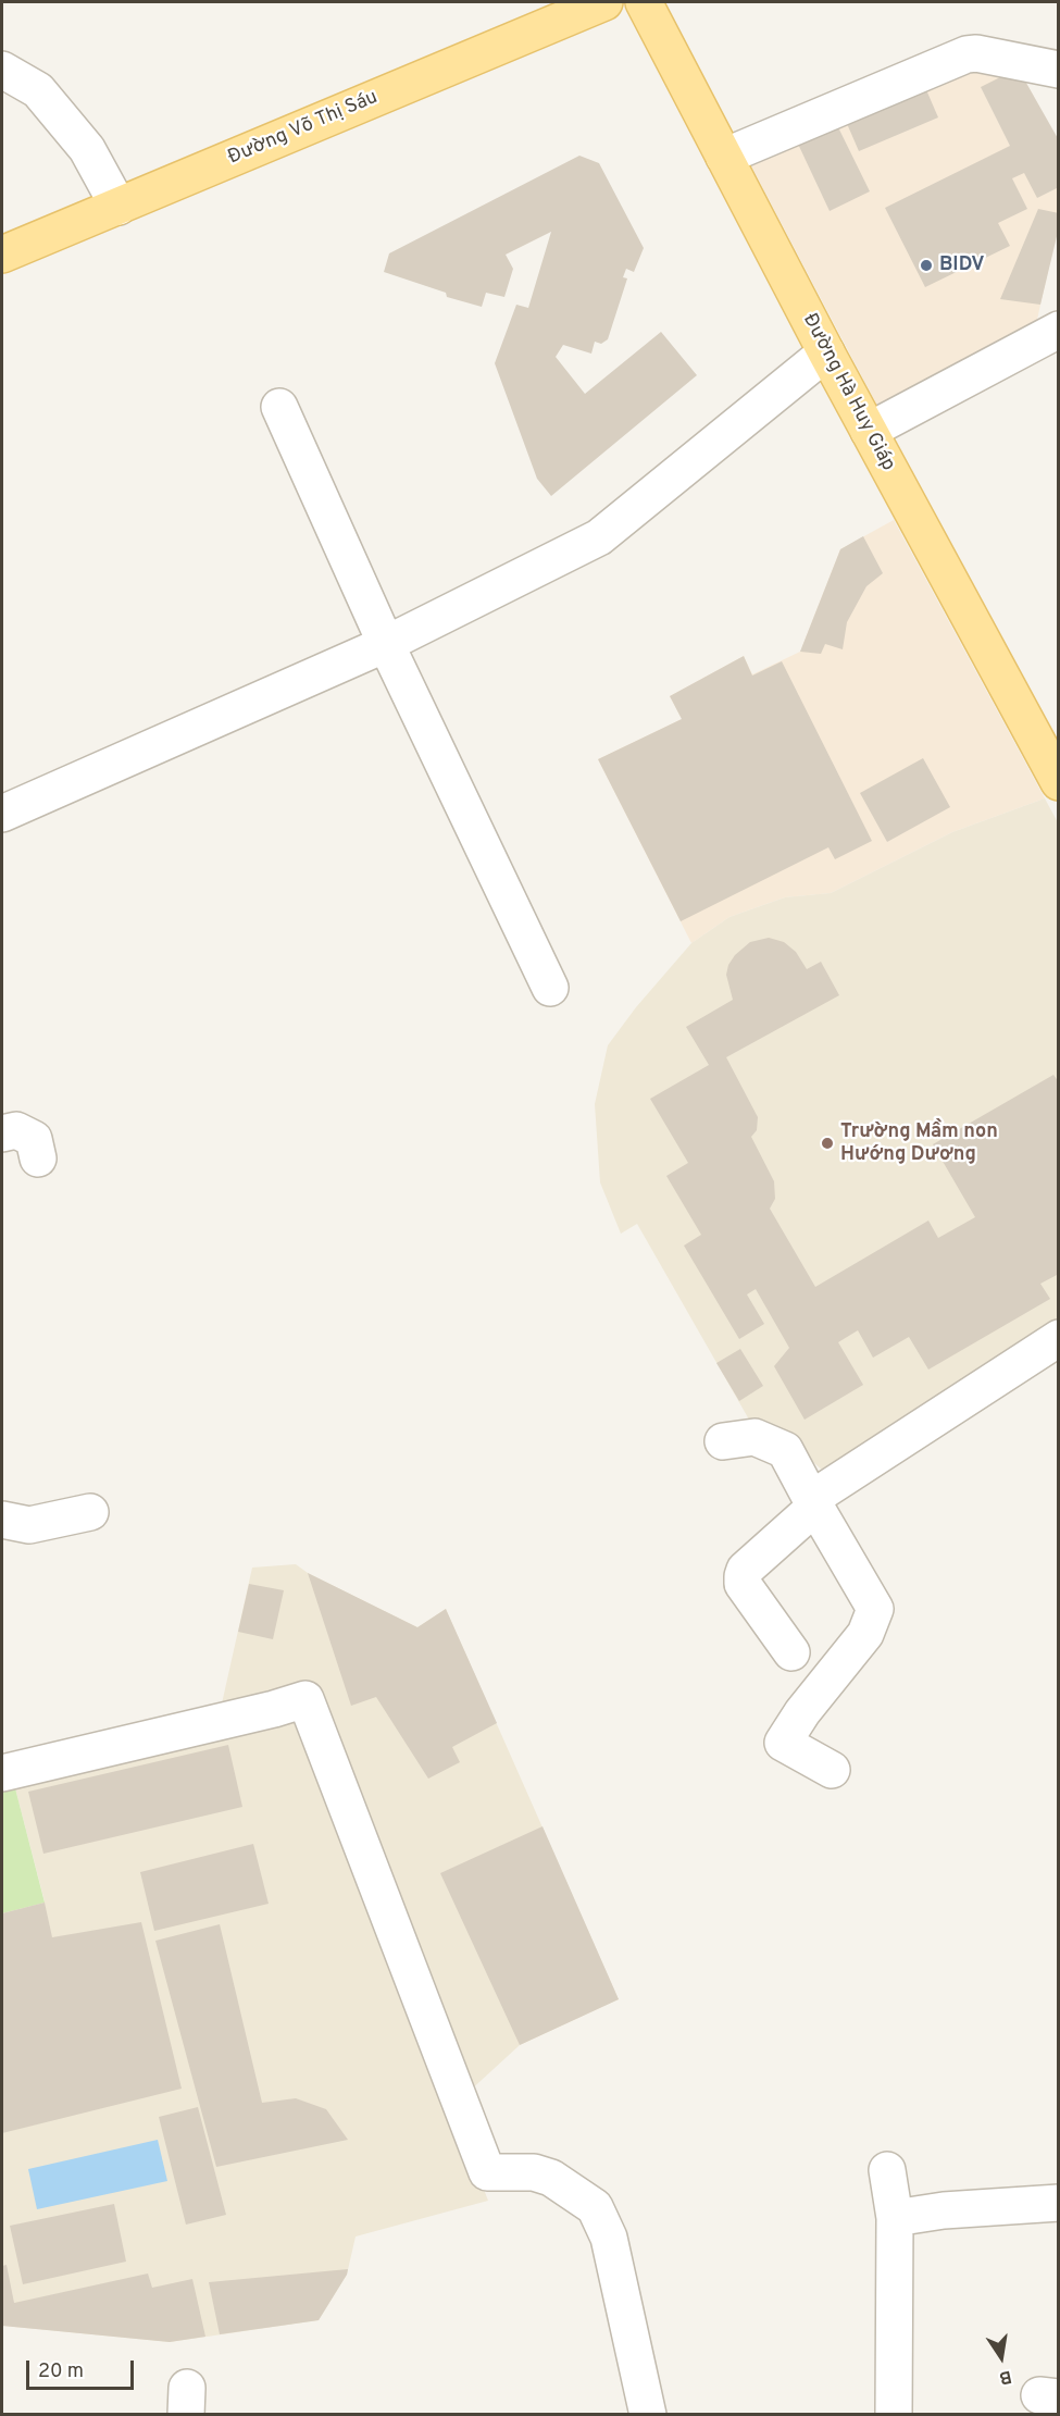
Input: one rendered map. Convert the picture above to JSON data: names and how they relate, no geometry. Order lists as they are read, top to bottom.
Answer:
{
  "streets": {
    "main road": ["Đường Võ Thị Sáu", "Đường Hà Huy Giáp"]
  },
  "places": ["BIDV", "Trường Mầm non Hướng Dương"],
  "scale_bar": "20 m",
  "north": "bottom"
}
